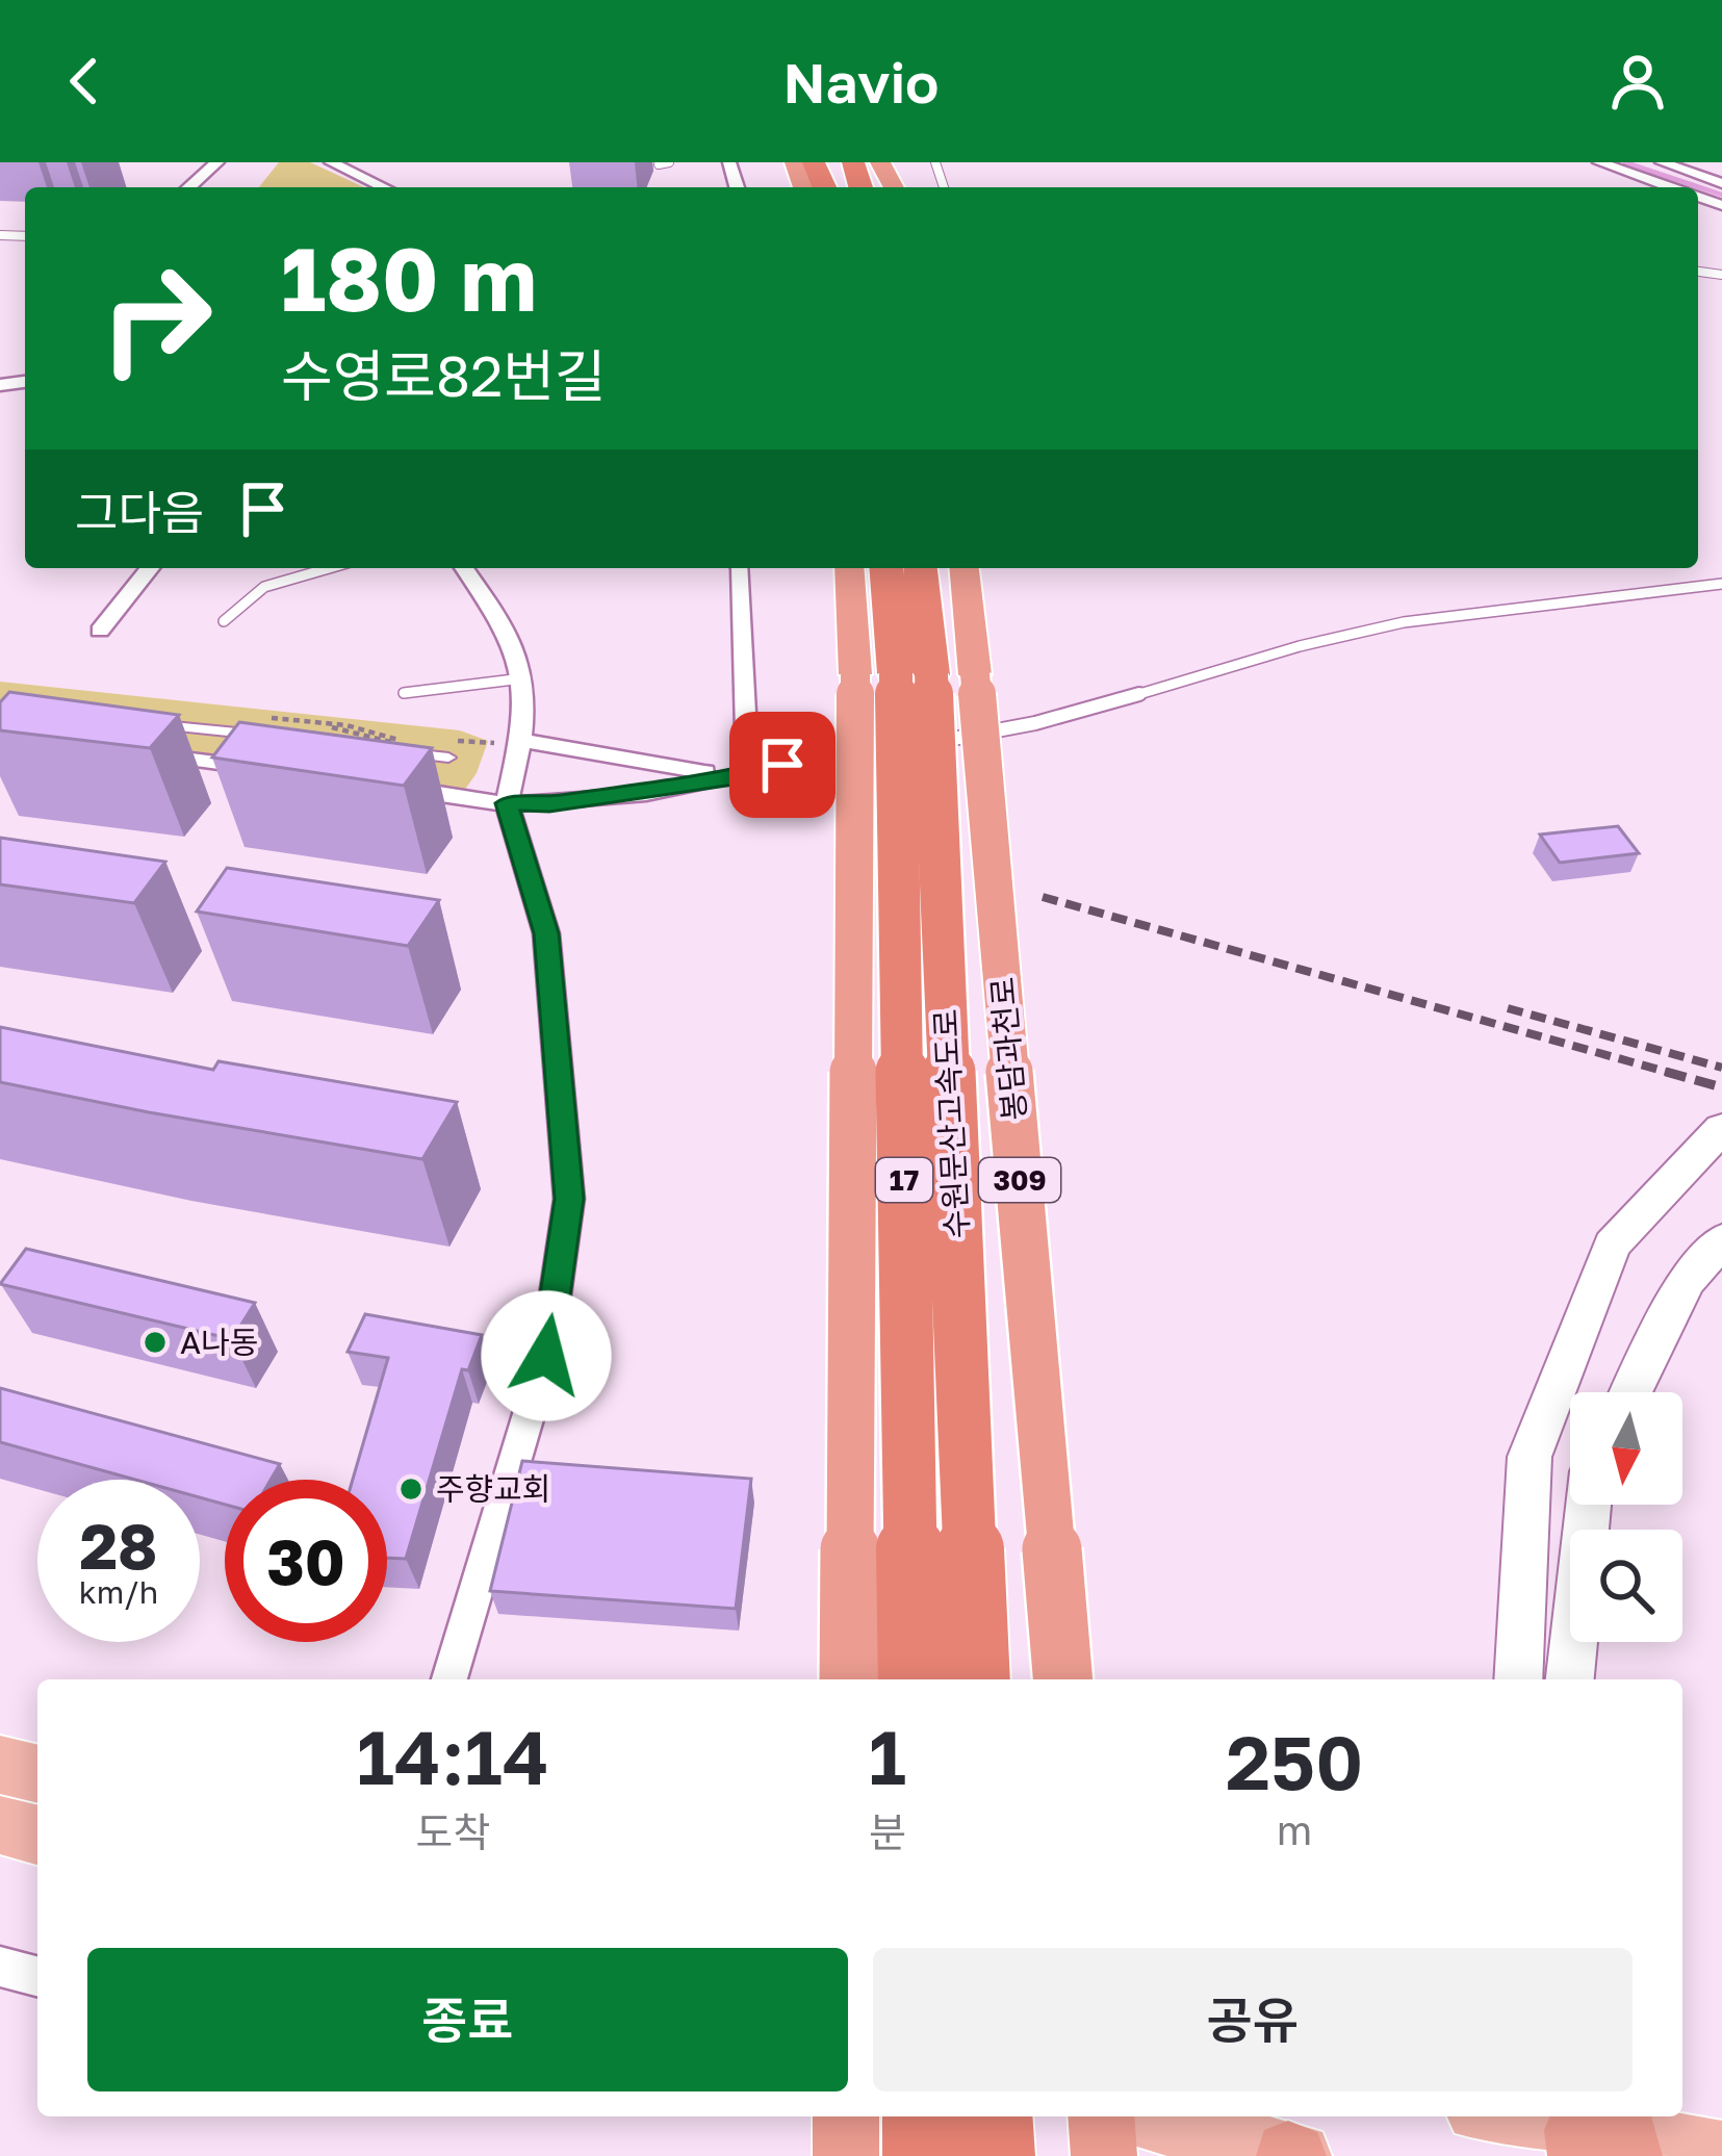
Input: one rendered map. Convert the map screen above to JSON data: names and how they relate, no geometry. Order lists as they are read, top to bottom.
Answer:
{
  "streets": {
    "highway": [
      "봉담과천로",
      "수원문산고속도로",
      "17",
      "309"
    ]
  },
  "crossings": [
    ["봉담과천로", "수원문산고속도로"]
  ],
  "places": ["A나동", "주향교회"],
  "north": "bottom",
  "page": {
    "header": "Navio",
    "turn": ["180 m", "수영로82번길"],
    "then": "그다음",
    "speed": "28 km/h",
    "limit": "30",
    "eta": [
      "14:14",
      "도착",
      "1",
      "분",
      "250",
      "m"
    ],
    "buttons": ["종료", "공유"]
  }
}
